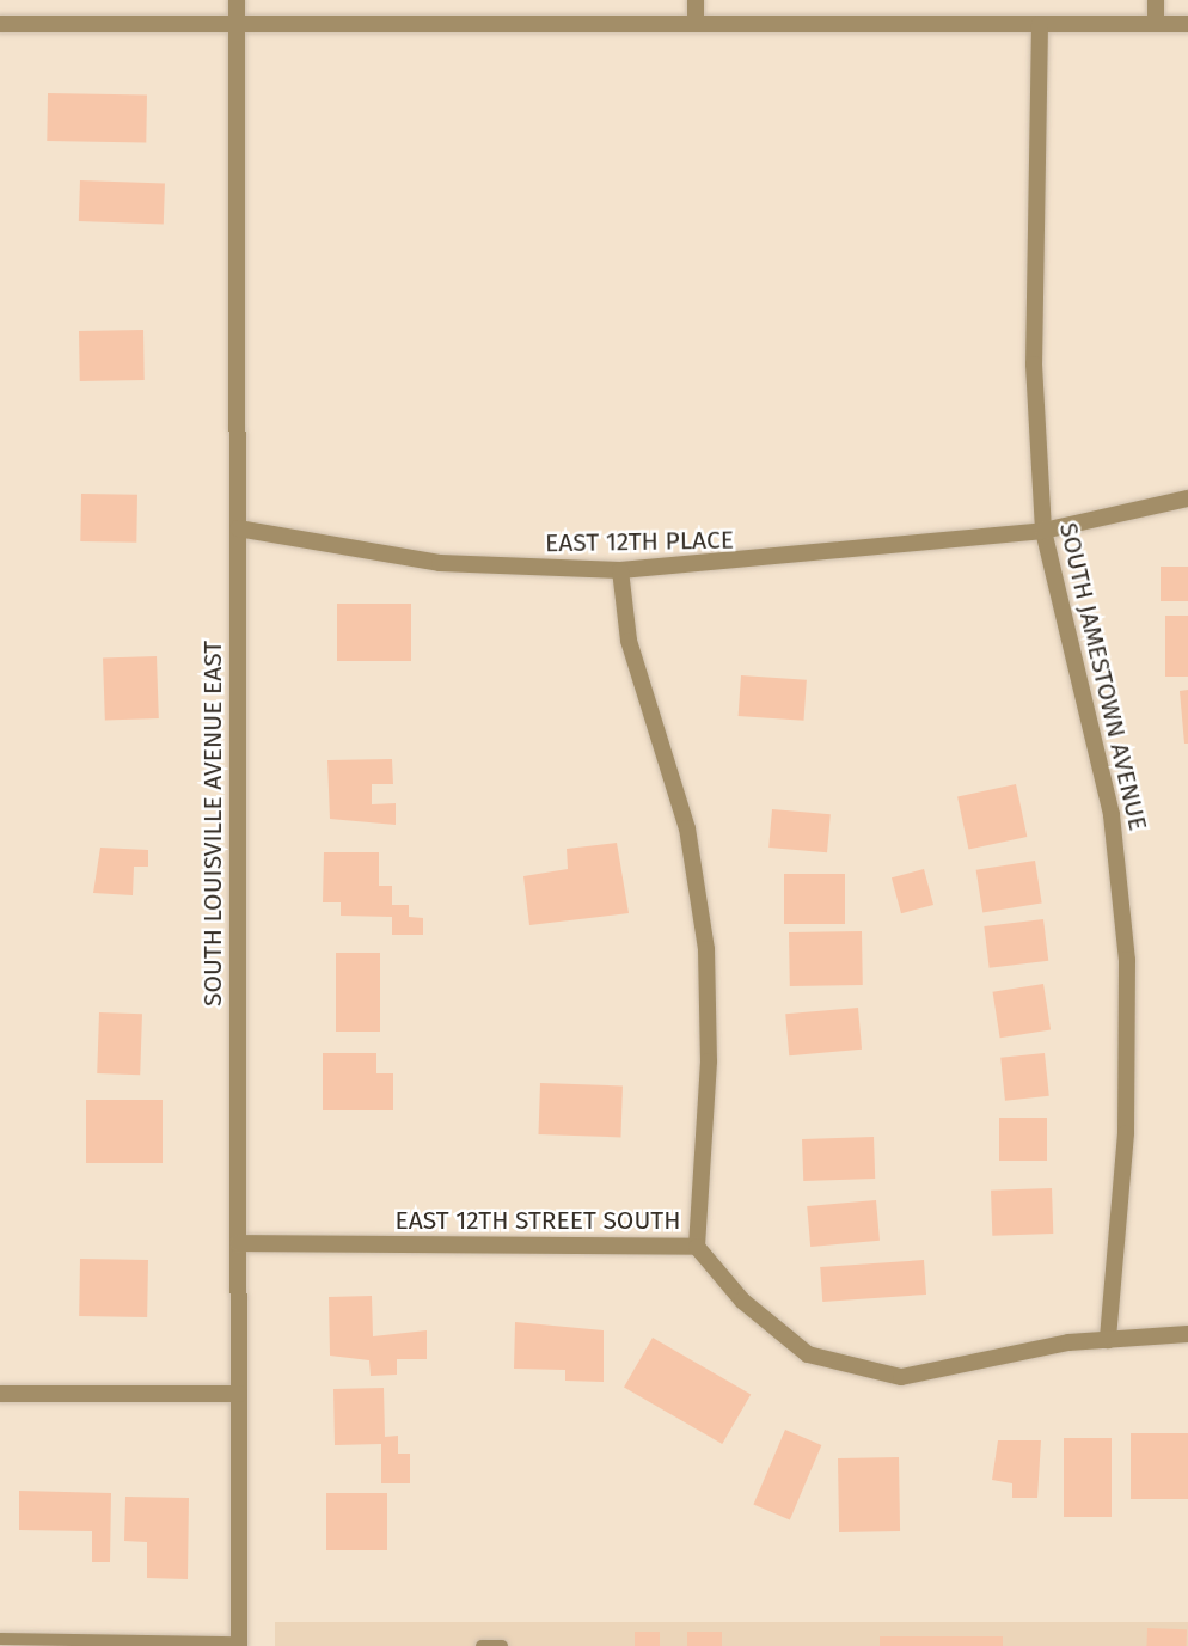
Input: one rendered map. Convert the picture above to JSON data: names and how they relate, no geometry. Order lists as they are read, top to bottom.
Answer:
{
  "streets": {
    "street": [
      "EAST 12TH PLACE",
      "SOUTH JAMESTOWN AVENUE",
      "SOUTH LOUISVILLE AVENUE EAST",
      "EAST 12TH STREET SOUTH"
    ]
  },
  "crossings": [
    ["EAST 12TH PLACE", "SOUTH JAMESTOWN AVENUE"],
    ["EAST 12TH PLACE", "SOUTH LOUISVILLE AVENUE EAST"],
    ["SOUTH JAMESTOWN AVENUE", "EAST 12TH STREET SOUTH"],
    ["SOUTH LOUISVILLE AVENUE EAST", "EAST 12TH STREET SOUTH"]
  ]
}
